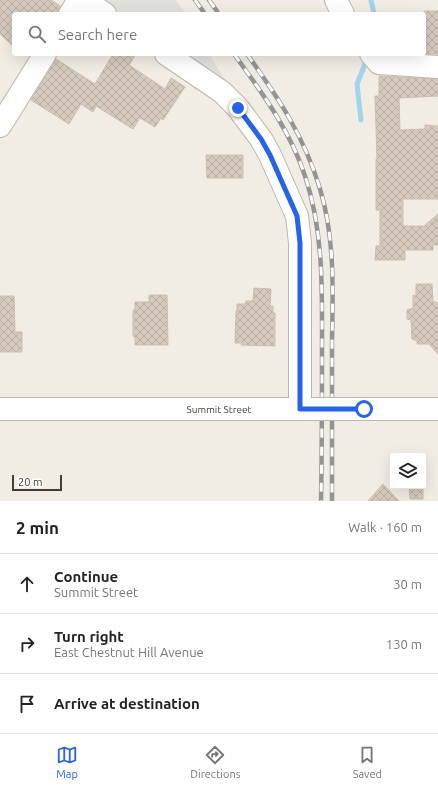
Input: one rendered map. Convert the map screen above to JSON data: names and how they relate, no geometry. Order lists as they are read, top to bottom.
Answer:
{
  "streets": {
    "street": ["Summit Street"]
  },
  "scale_bar": "20 m",
  "page": {
    "search": "Search here",
    "scale": "20 m",
    "heading": ["2 min", "Walk · 160 m"],
    "list": [
      ["Continue", "Summit Street", "30 m"],
      ["Turn right", "East Chestnut Hill Avenue", "130 m"],
      "Arrive at destination"
    ],
    "nav": ["Map", "Directions", "Saved"]
  }
}
